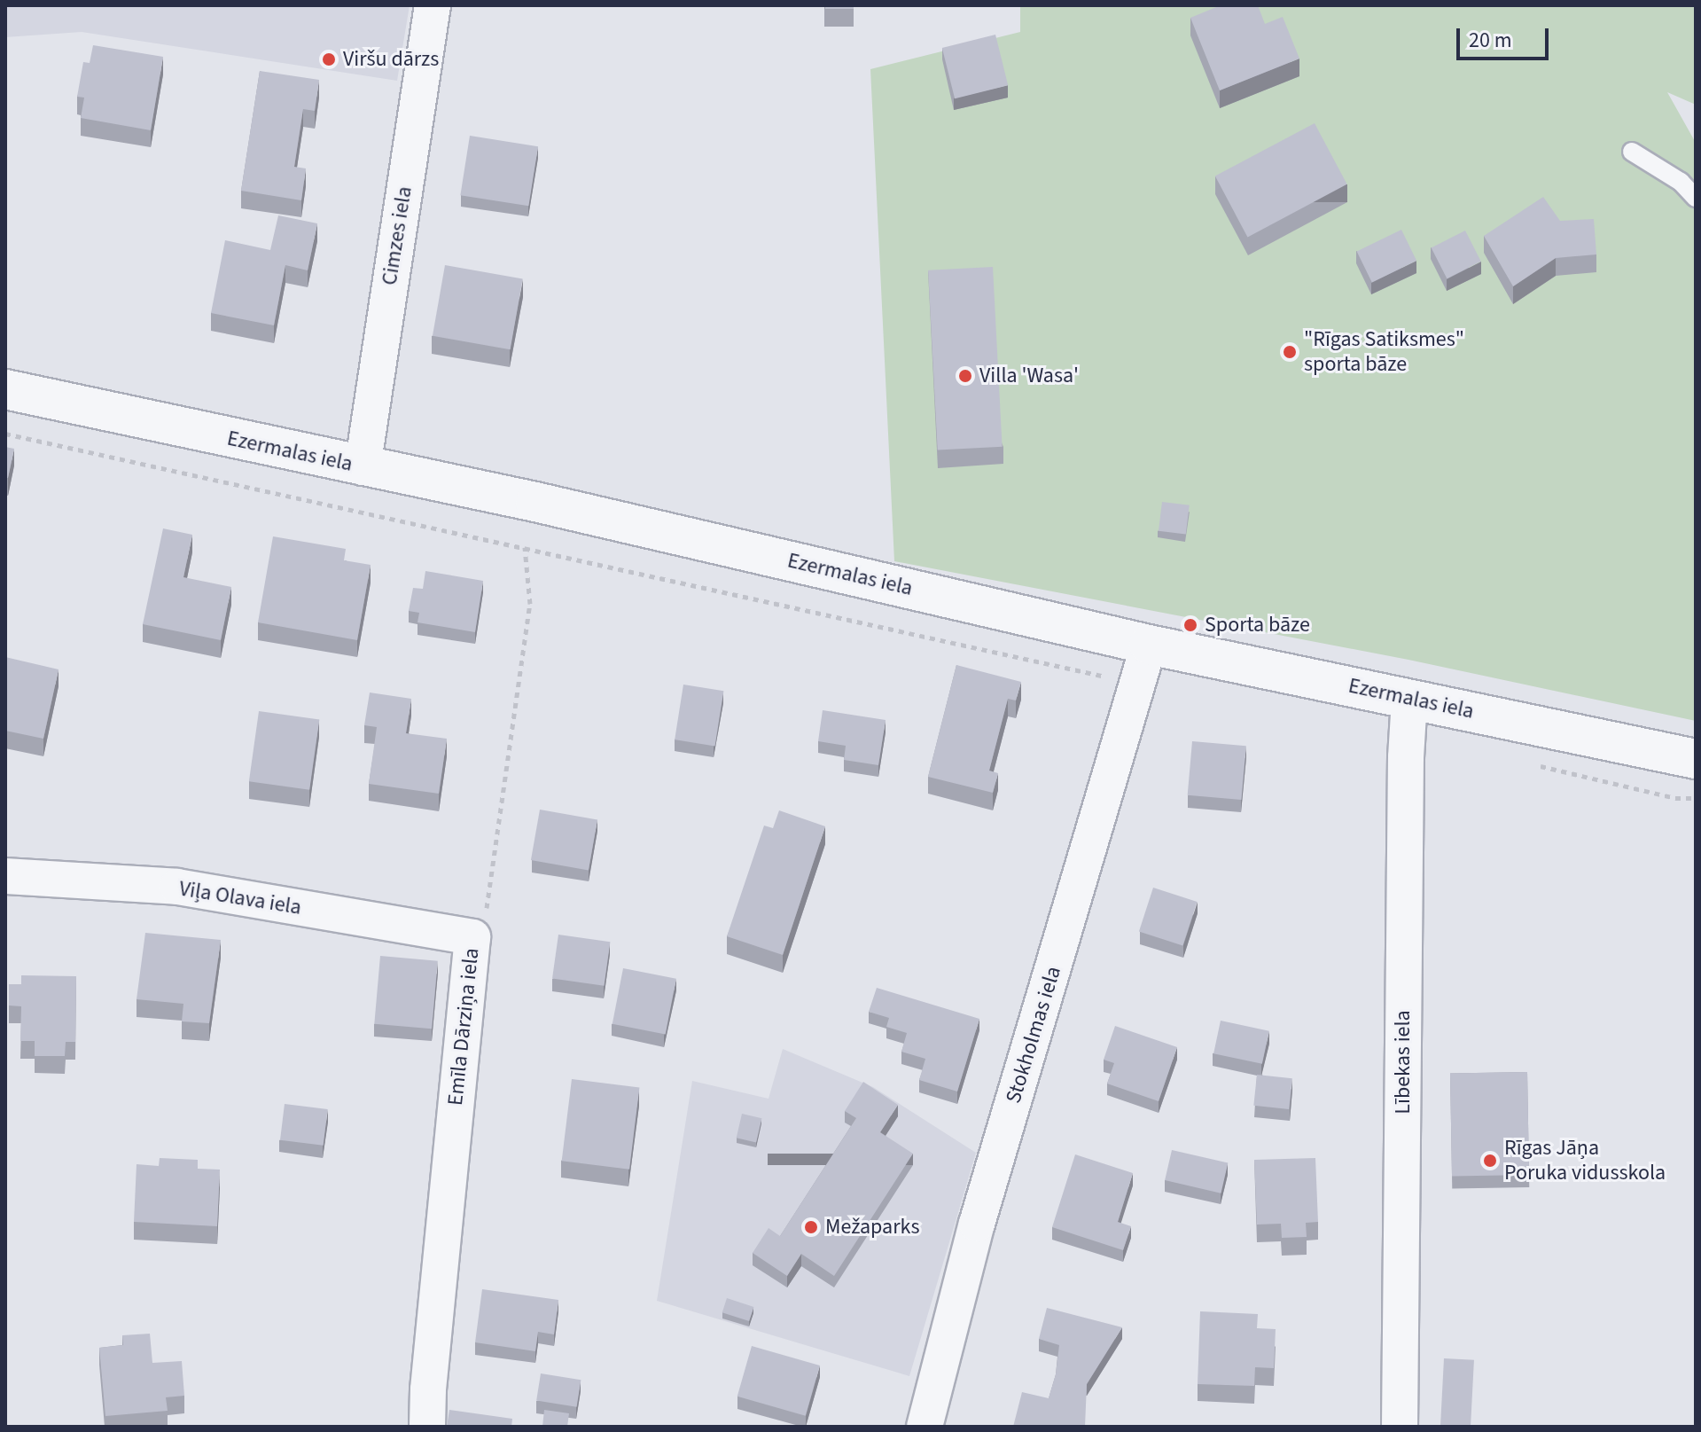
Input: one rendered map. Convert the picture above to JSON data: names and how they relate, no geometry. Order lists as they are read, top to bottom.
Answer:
{
  "streets": {
    "street": [
      "Cimzes iela",
      "Ezermalas iela",
      "Viļa Olava iela",
      "Emīla Dārziņa iela",
      "Stokholmas iela",
      "Lībekas iela"
    ]
  },
  "crossings": [
    ["Cimzes iela", "Ezermalas iela"],
    ["Ezermalas iela", "Stokholmas iela"],
    ["Ezermalas iela", "Lībekas iela"],
    ["Viļa Olava iela", "Emīla Dārziņa iela"]
  ],
  "places": [
    "Viršu dārzs",
    "\"Rīgas Satiksmes\" sporta bāze",
    "Villa 'Wasa'",
    "Sporta bāze",
    "Rīgas Jāņa Poruka vidusskola",
    "Mežaparks"
  ],
  "scale_bar": "20 m"
}
